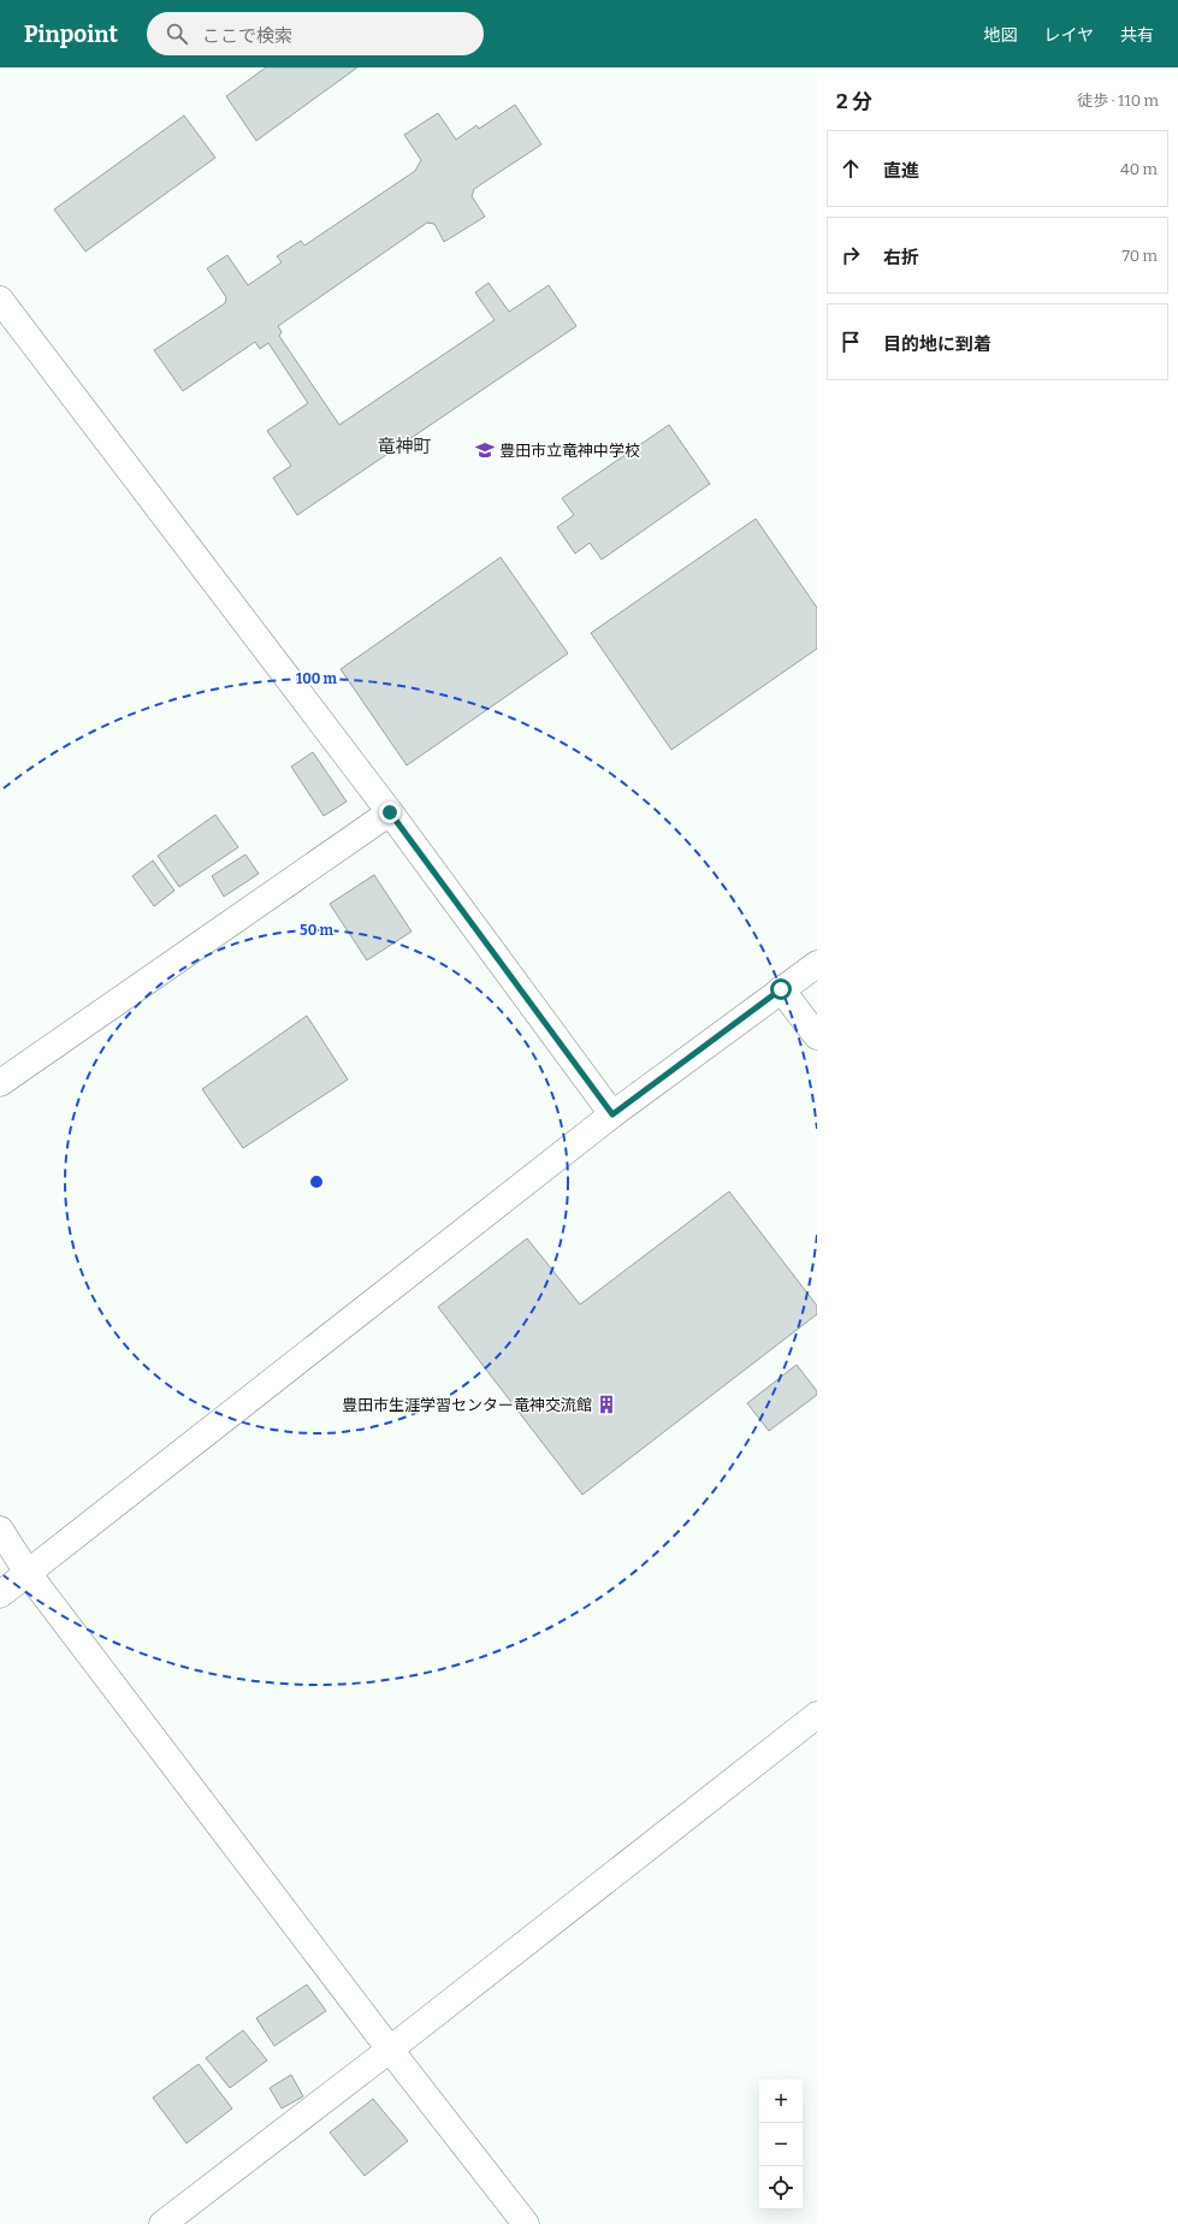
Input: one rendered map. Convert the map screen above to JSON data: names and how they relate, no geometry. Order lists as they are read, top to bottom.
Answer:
{
  "districts": ["竜神町"],
  "places": {
    "school or university": ["豊田市立竜神中学校"],
    "building": ["豊田市生涯学習センター竜神交流館"]
  },
  "page": {
    "header": "Pinpoint",
    "search": "ここで検索",
    "nav": ["地図", "レイヤ", "共有"],
    "heading": ["2 分", "徒歩 · 110 m"],
    "list": [
      ["直進", "40 m"],
      ["右折", "70 m"],
      "目的地に到着"
    ],
    "map_buttons": ["+", "−"]
  },
  "rings": ["100 m", "50 m"]
}
